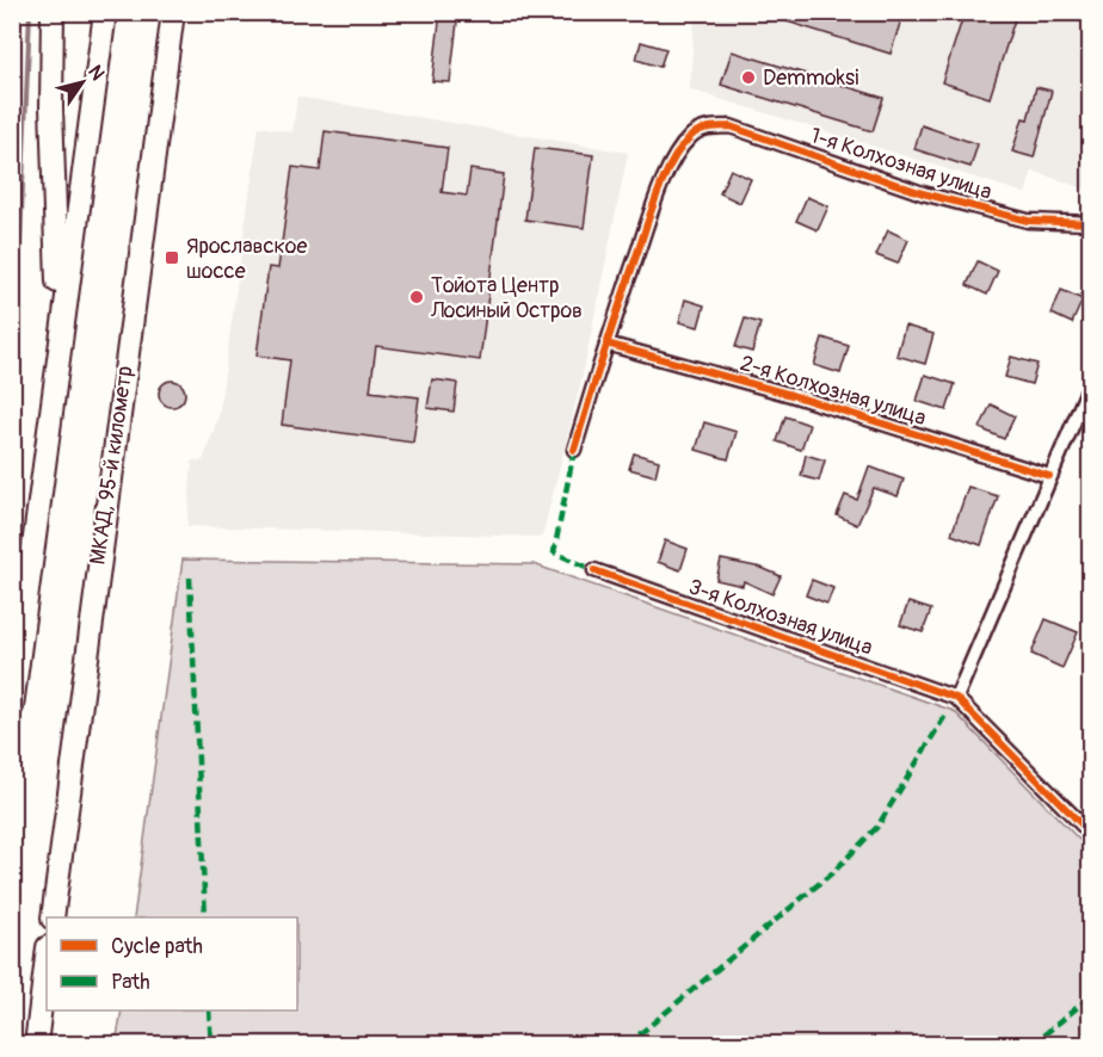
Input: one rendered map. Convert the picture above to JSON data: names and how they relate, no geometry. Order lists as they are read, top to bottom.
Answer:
{
  "streets": {
    "highway": ["МКАД, 95-й километр"],
    "street": ["1-я Колхозная улица", "2-я Колхозная улица", "3-я Колхозная улица"]
  },
  "crossings": [
    ["1-я Колхозная улица", "2-я Колхозная улица"]
  ],
  "places": {
    "other": ["Demmoksi", "Тойота Центр Лосиный Остров"],
    "transit": ["Ярославское шоссе"]
  },
  "legend": ["Cycle path", "Path"],
  "north": "top right"
}
